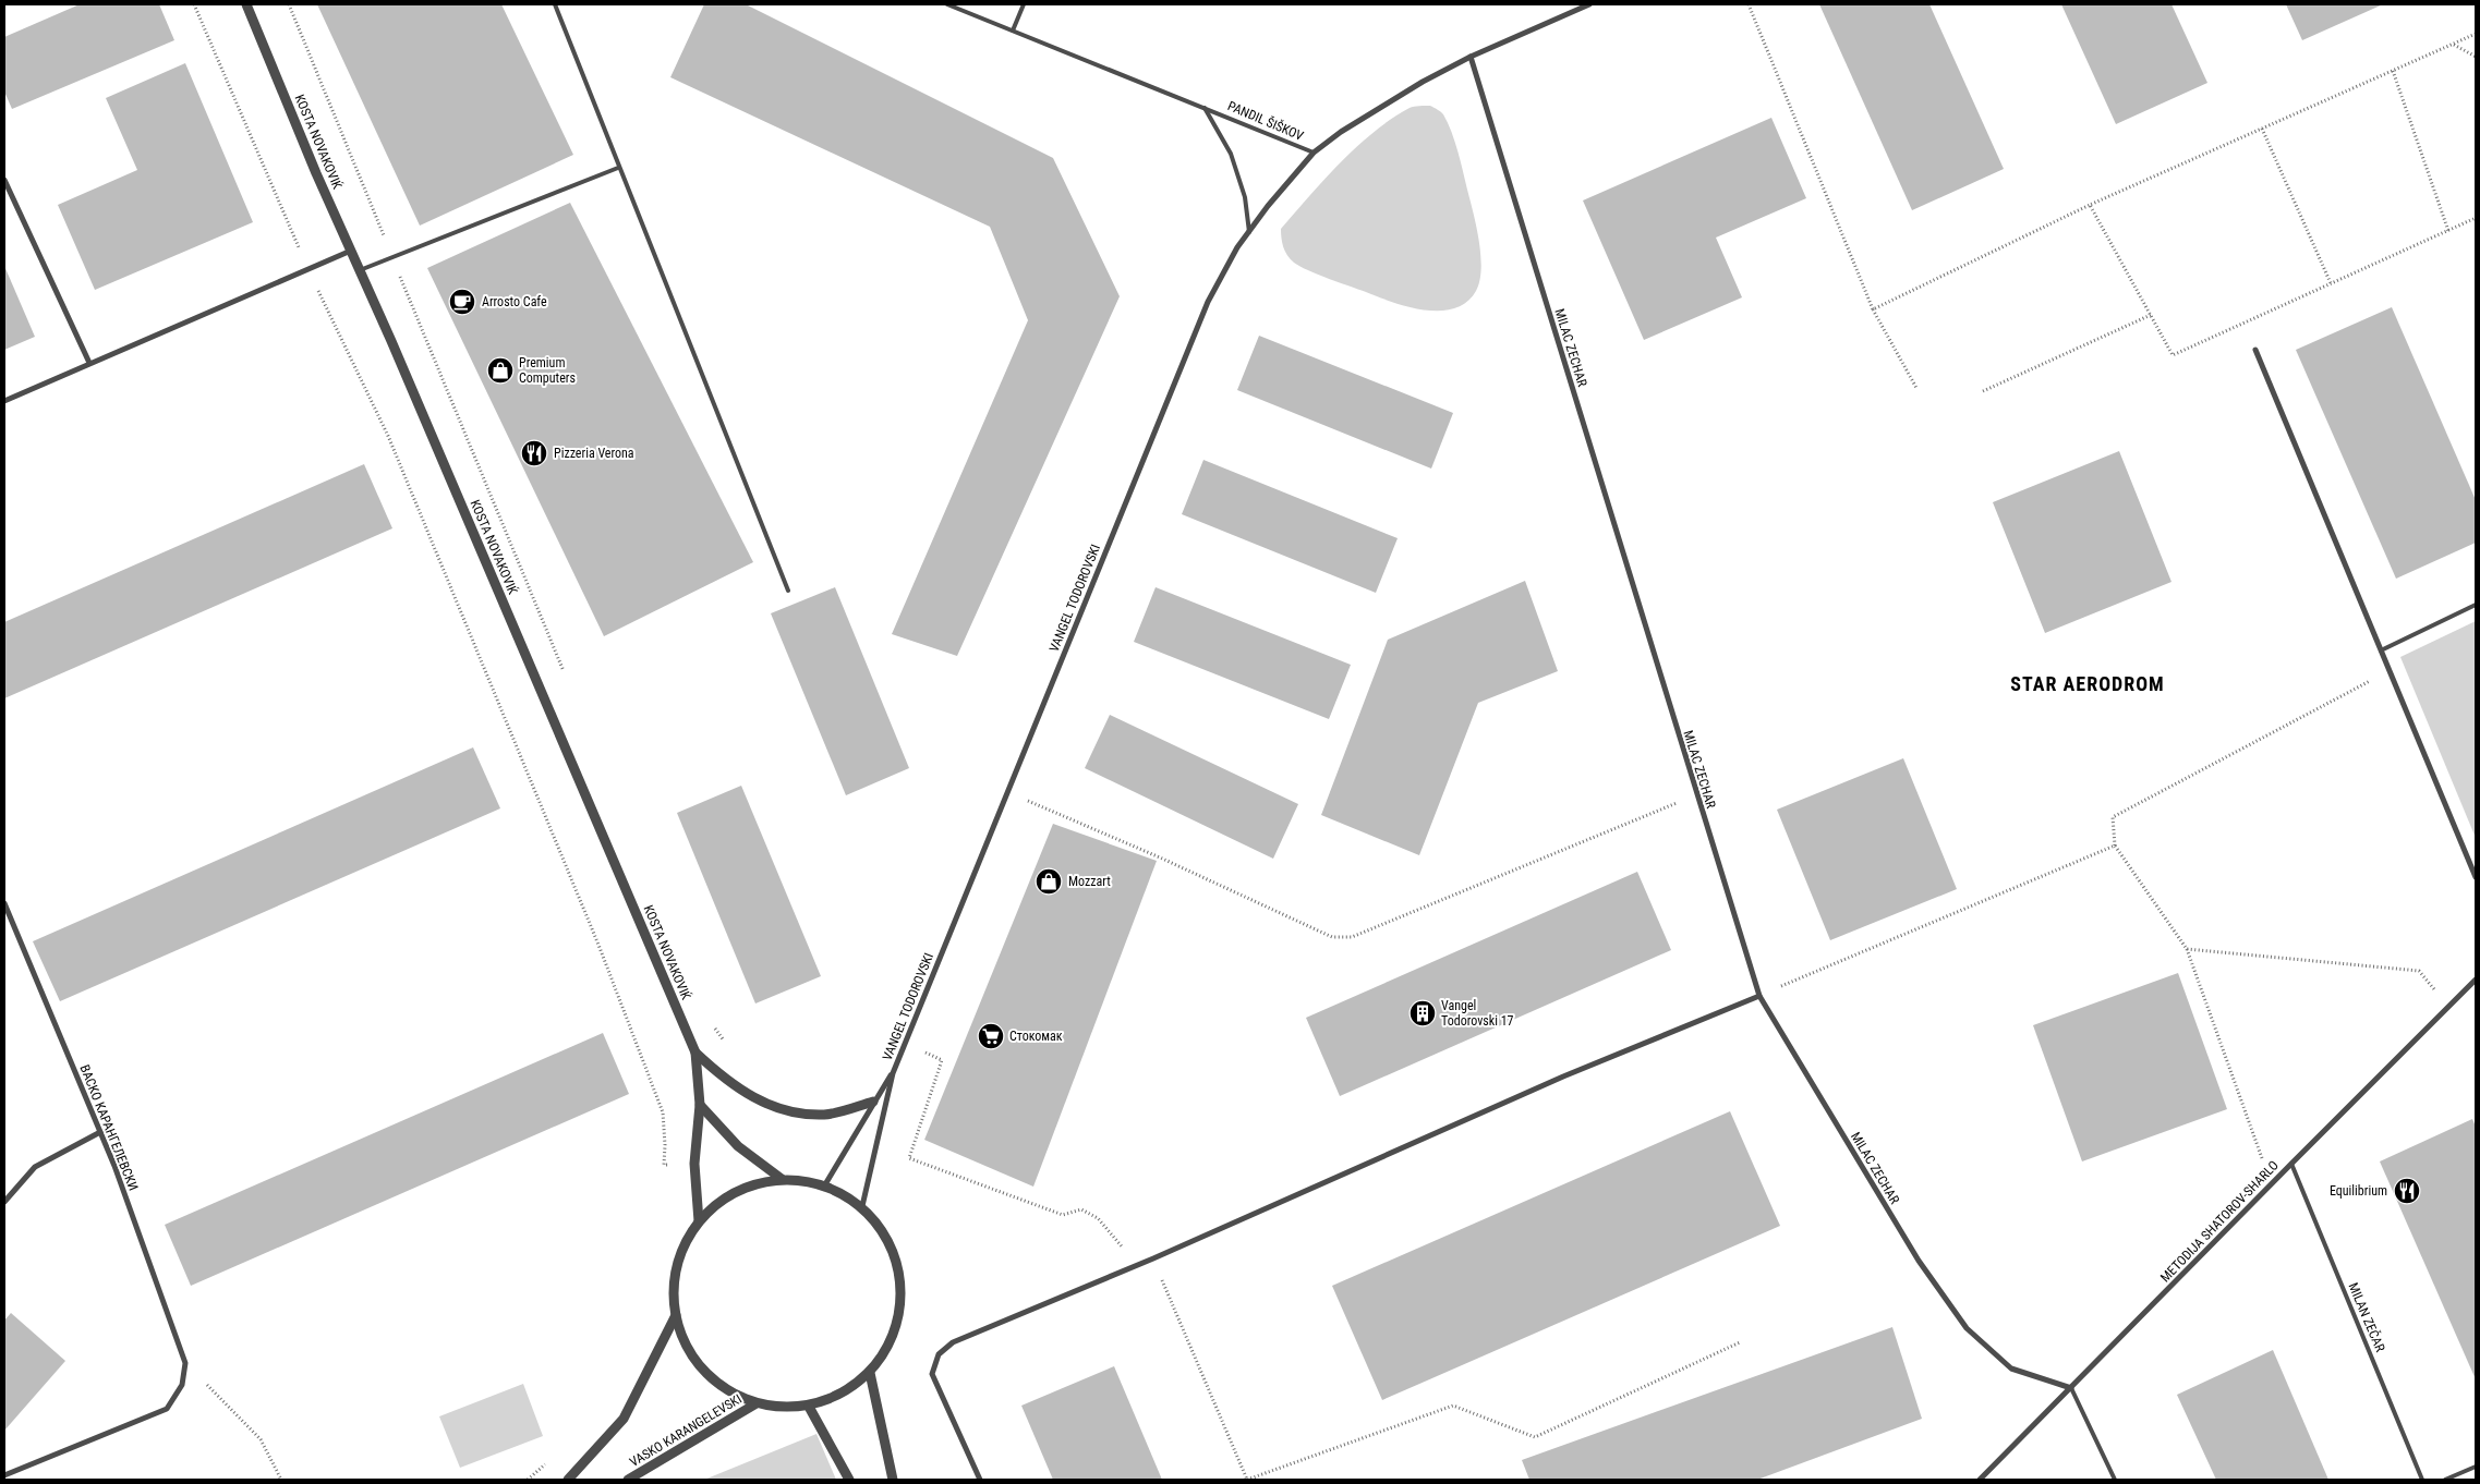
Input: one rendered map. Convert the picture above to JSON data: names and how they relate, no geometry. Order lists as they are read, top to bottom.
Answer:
{
  "streets": {
    "street": [
      "PANDIL ŠIŠKOV",
      "KOSTA NOVAKOVIḰ",
      "MILAC ZECHAR",
      "VANGEL TODOROVSKI",
      "ВАСКО КАРАНГЕЛЕВСКИ",
      "METODIJA SHATOROV-SHARLO",
      "VASKO KARANGELEVSKI"
    ],
    "lane": ["MILAN ZEČAR"]
  },
  "crossings": [
    ["PANDIL ŠIŠKOV", "MILAC ZECHAR"],
    ["PANDIL ŠIŠKOV", "VANGEL TODOROVSKI"],
    ["MILAC ZECHAR", "METODIJA SHATOROV-SHARLO"],
    ["METODIJA SHATOROV-SHARLO", "MILAN ZEČAR"]
  ],
  "districts": ["STAR AERODROM"],
  "places": {
    "cafe": ["Arrosto Cafe"],
    "shop": ["Premium Computers", "Mozzart"],
    "restaurant": ["Pizzeria Verona", "Equilibrium"],
    "building": ["Vangel Todorovski 17"],
    "supermarket": ["Стокомак"]
  }
}
